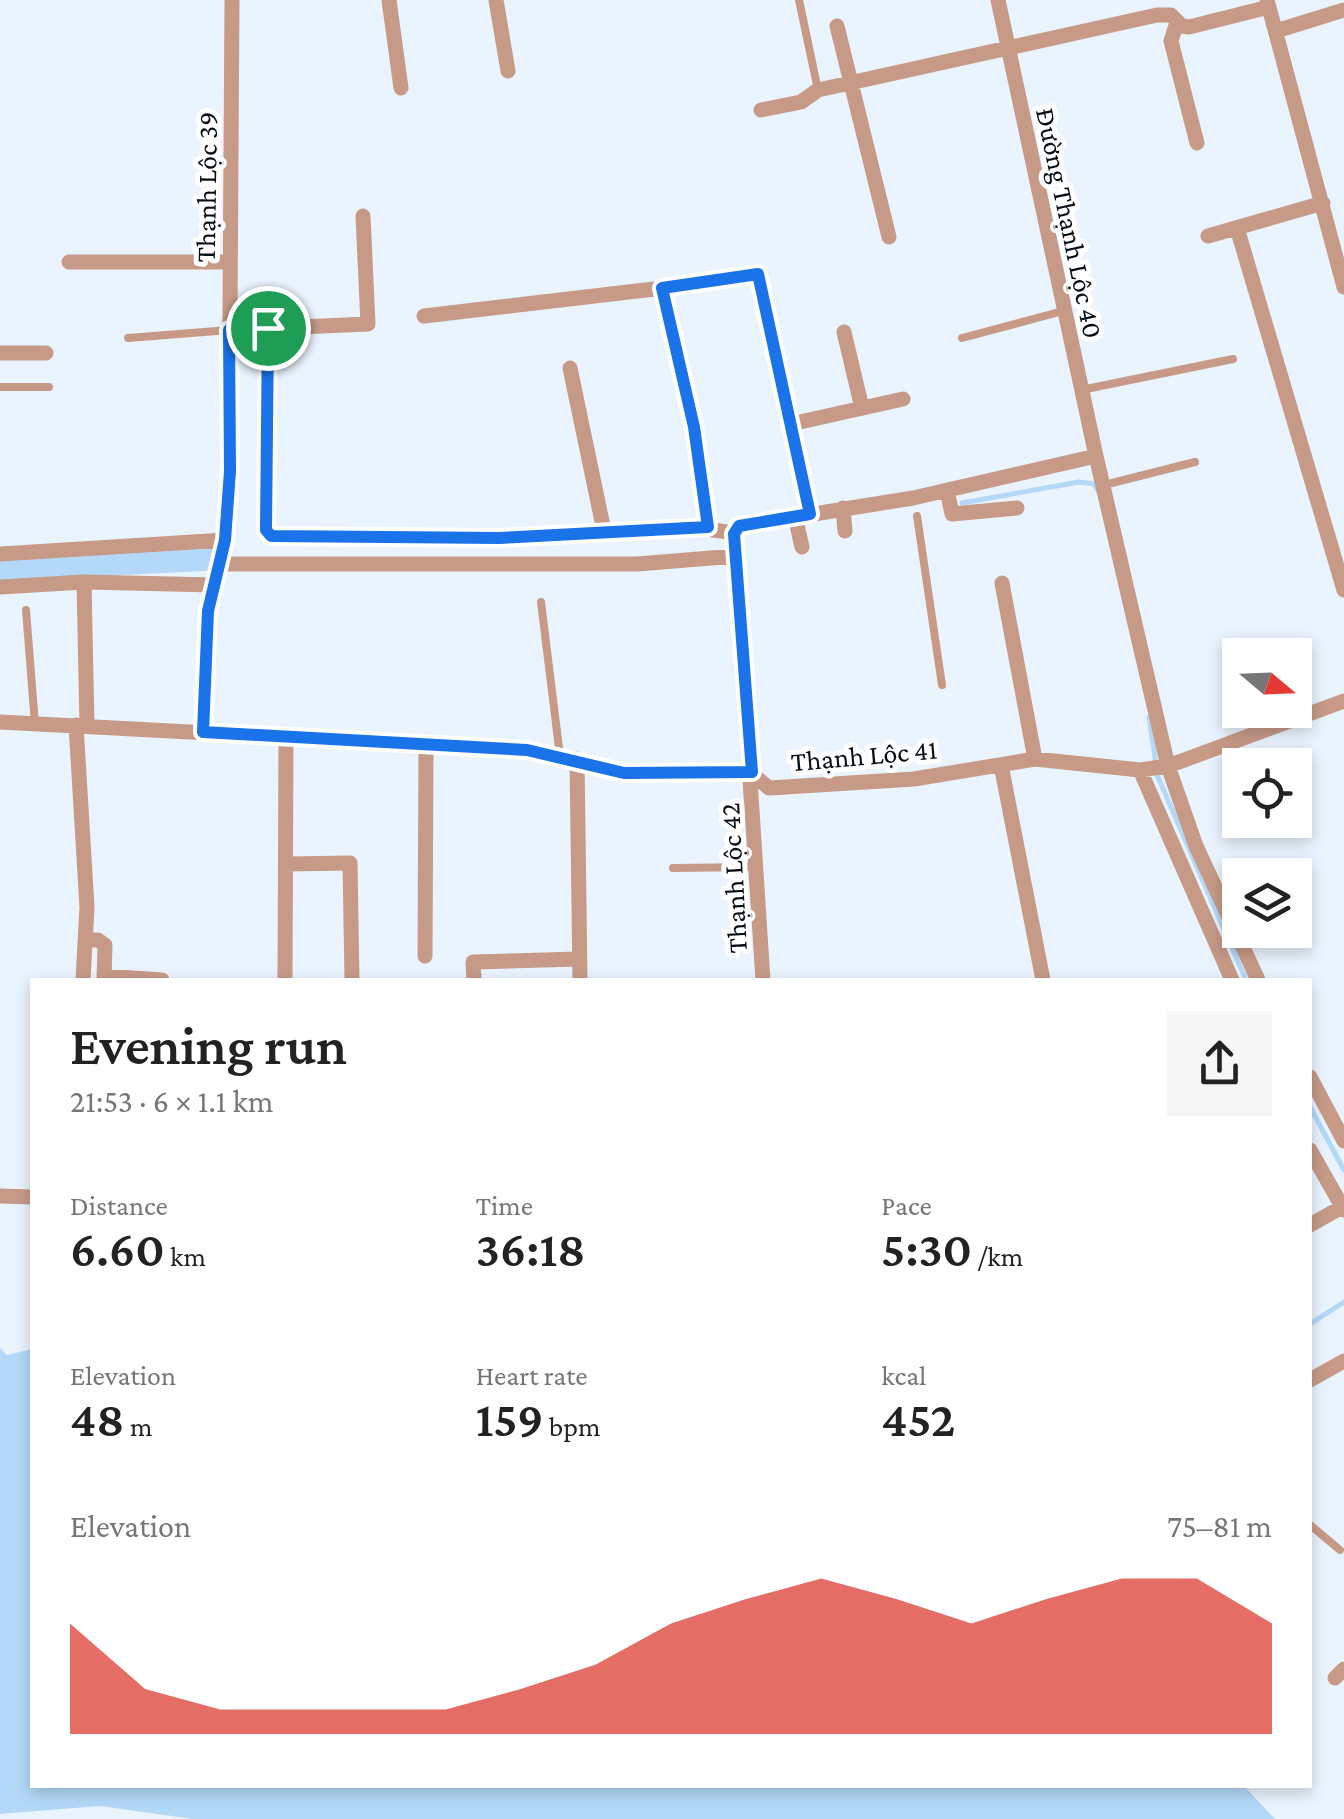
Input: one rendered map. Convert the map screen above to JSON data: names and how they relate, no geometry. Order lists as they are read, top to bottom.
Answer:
{
  "streets": {
    "street": [
      "Thạnh Lộc 39",
      "Đường Thạnh Lộc 40",
      "Thạnh Lộc 41",
      "Thạnh Lộc 42"
    ]
  },
  "crossings": [
    ["Thạnh Lộc 39", "Thạnh Lộc 41"],
    ["Đường Thạnh Lộc 40", "Thạnh Lộc 41"],
    ["Thạnh Lộc 41", "Thạnh Lộc 42"]
  ],
  "north": "right",
  "page": {
    "heading": ["Evening run", "21:53 · 6 × 1.1 km"],
    "stats": [
      ["Distance", "6.60 km"],
      ["Time", "36:18"],
      ["Pace", "5:30 /km"],
      ["Elevation", "48 m"],
      ["Heart rate", "159 bpm"],
      ["kcal", "452"]
    ],
    "chart": ["Elevation", "75–81 m"]
  }
}
